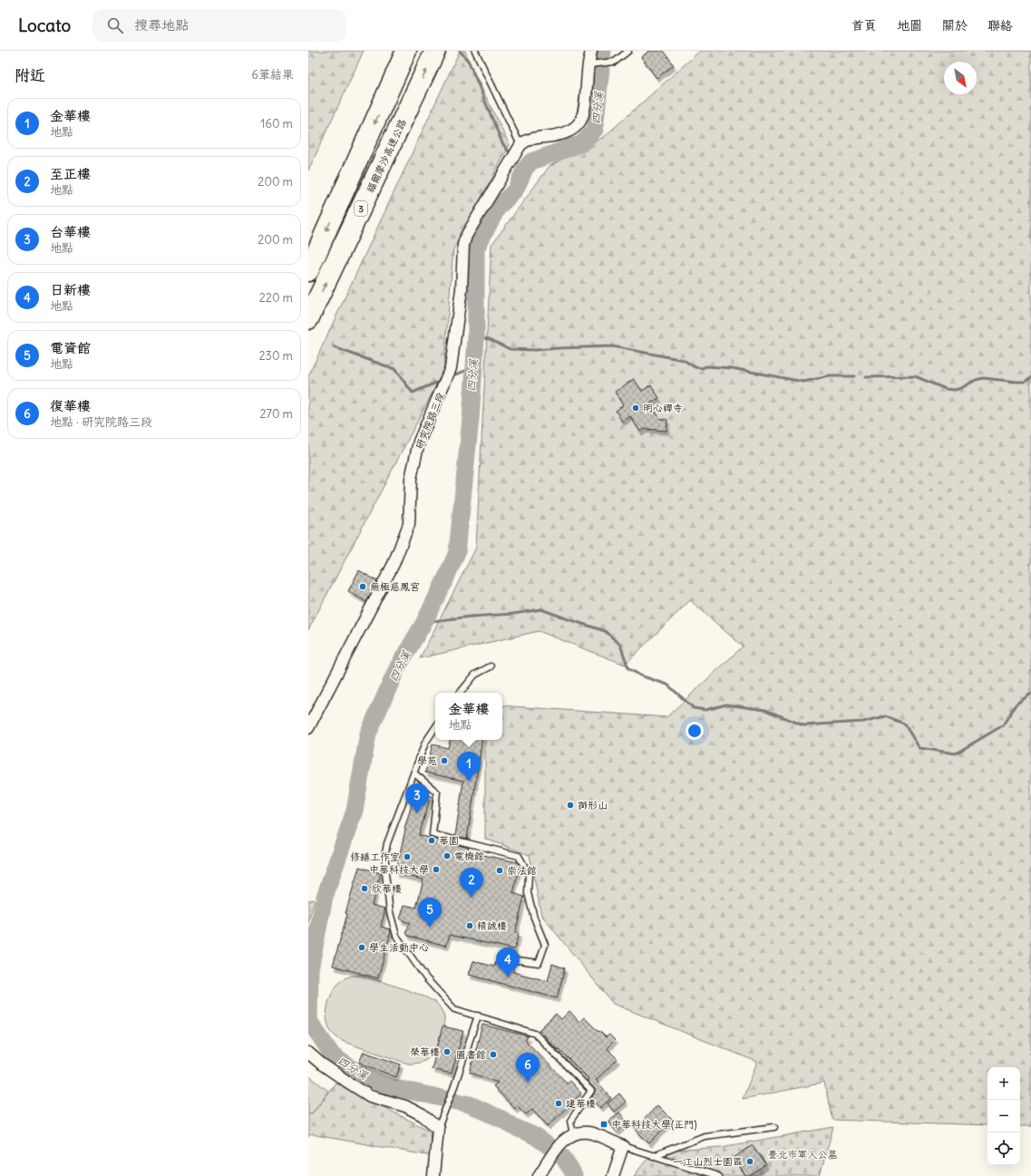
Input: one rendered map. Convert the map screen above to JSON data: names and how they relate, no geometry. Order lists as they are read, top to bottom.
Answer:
{
  "streets": {
    "highway": ["福爾摩沙高速公路", "3"],
    "street": ["研究院路三段"]
  },
  "water": ["四分溪"],
  "parks": ["臺北市軍人公墓"],
  "places": {
    "other": [
      "明心禪寺",
      "無極慈鳳宮",
      "學苑",
      "獅形山",
      "華園",
      "電機館",
      "修繕工作室",
      "中華科技大學",
      "崇法館",
      "欣華樓",
      "精誠樓",
      "學生活動中心",
      "榮華樓",
      "圖書館",
      "建華樓",
      "一江山烈士園區"
    ],
    "transit": ["中華科技大學(正門)"]
  },
  "north": "bottom right",
  "page": {
    "header": "Locato",
    "search": "搜尋地點",
    "nav": [
      "首頁",
      "地圖",
      "關於",
      "聯絡"
    ],
    "heading": ["附近", "6筆結果"],
    "list": [
      {
        "mark": "1",
        "name": "金華樓",
        "note": "地點",
        "value": "160 m"
      },
      {
        "mark": "2",
        "name": "至正樓",
        "note": "地點",
        "value": "200 m"
      },
      {
        "mark": "3",
        "name": "台華樓",
        "note": "地點",
        "value": "200 m"
      },
      {
        "mark": "4",
        "name": "日新樓",
        "note": "地點",
        "value": "220 m"
      },
      {
        "mark": "5",
        "name": "電資館",
        "note": "地點",
        "value": "230 m"
      },
      {
        "mark": "6",
        "name": "復華樓",
        "note": "地點 · 研究院路三段",
        "value": "270 m"
      }
    ],
    "popup": ["金華樓", "地點"],
    "pins": [
      "1",
      "3",
      "2",
      "5",
      "4",
      "6"
    ],
    "map_buttons": ["+", "−"]
  }
}
